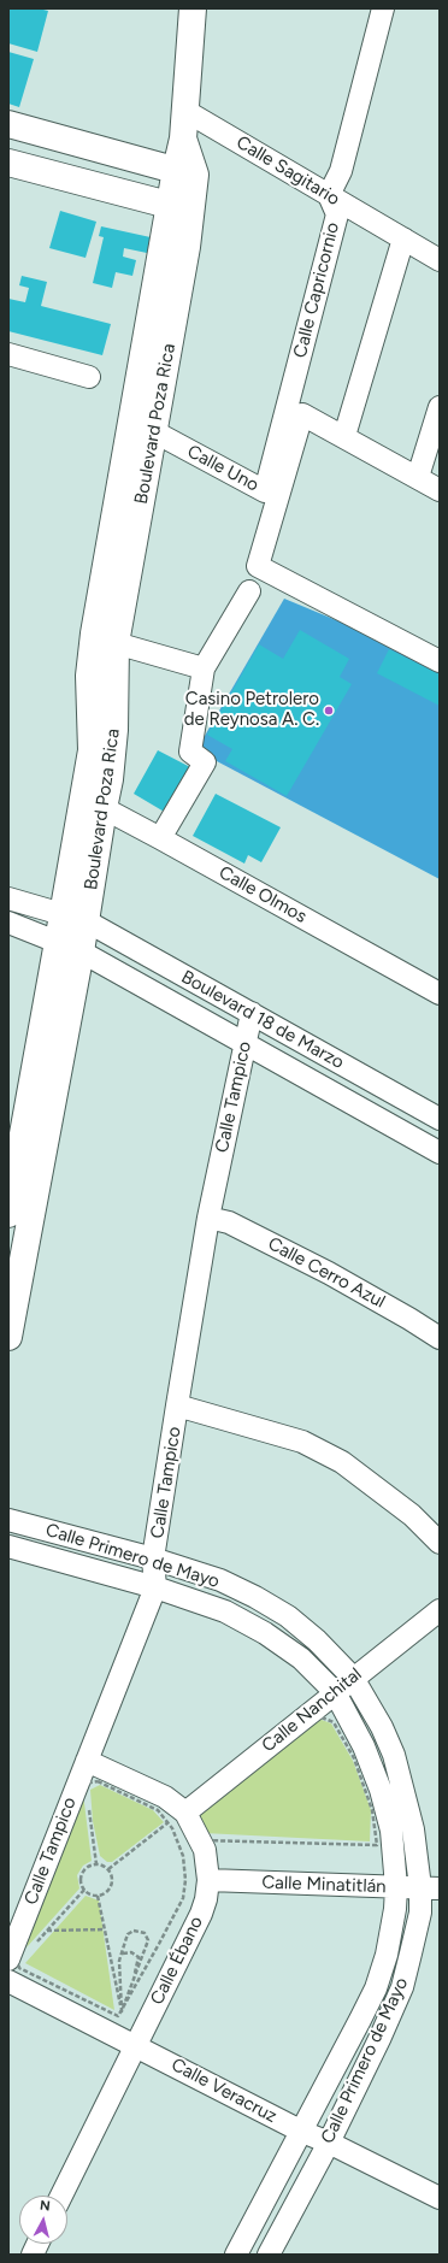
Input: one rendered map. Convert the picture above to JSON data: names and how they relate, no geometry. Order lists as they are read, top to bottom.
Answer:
{
  "streets": {
    "main road": ["Boulevard Poza Rica"],
    "street": [
      "Calle Sagitario",
      "Calle Capricornio",
      "Calle Uno",
      "Calle Olmos",
      "Boulevard 18 de Marzo",
      "Calle Tampico",
      "Calle Cerro Azul",
      "Calle Primero de Mayo",
      "Calle Nanchital",
      "Calle Minatitlán",
      "Calle Ébano",
      "Calle Veracruz"
    ]
  },
  "crossings": [
    ["Calle Sagitario", "Calle Capricornio"],
    ["Calle Sagitario", "Boulevard Poza Rica"],
    ["Calle Capricornio", "Calle Uno"],
    ["Boulevard Poza Rica", "Calle Uno"],
    ["Boulevard Poza Rica", "Calle Olmos"],
    ["Boulevard Poza Rica", "Boulevard 18 de Marzo"],
    ["Boulevard 18 de Marzo", "Calle Tampico"],
    ["Calle Tampico", "Calle Cerro Azul"],
    ["Calle Tampico", "Calle Primero de Mayo"],
    ["Calle Tampico", "Calle Ébano"],
    ["Calle Tampico", "Calle Veracruz"],
    ["Calle Primero de Mayo", "Calle Nanchital"],
    ["Calle Primero de Mayo", "Calle Minatitlán"],
    ["Calle Primero de Mayo", "Calle Veracruz"],
    ["Calle Nanchital", "Calle Ébano"],
    ["Calle Minatitlán", "Calle Ébano"],
    ["Calle Ébano", "Calle Veracruz"]
  ],
  "places": ["Casino Petrolero de Reynosa A. C."],
  "north": "top"
}
